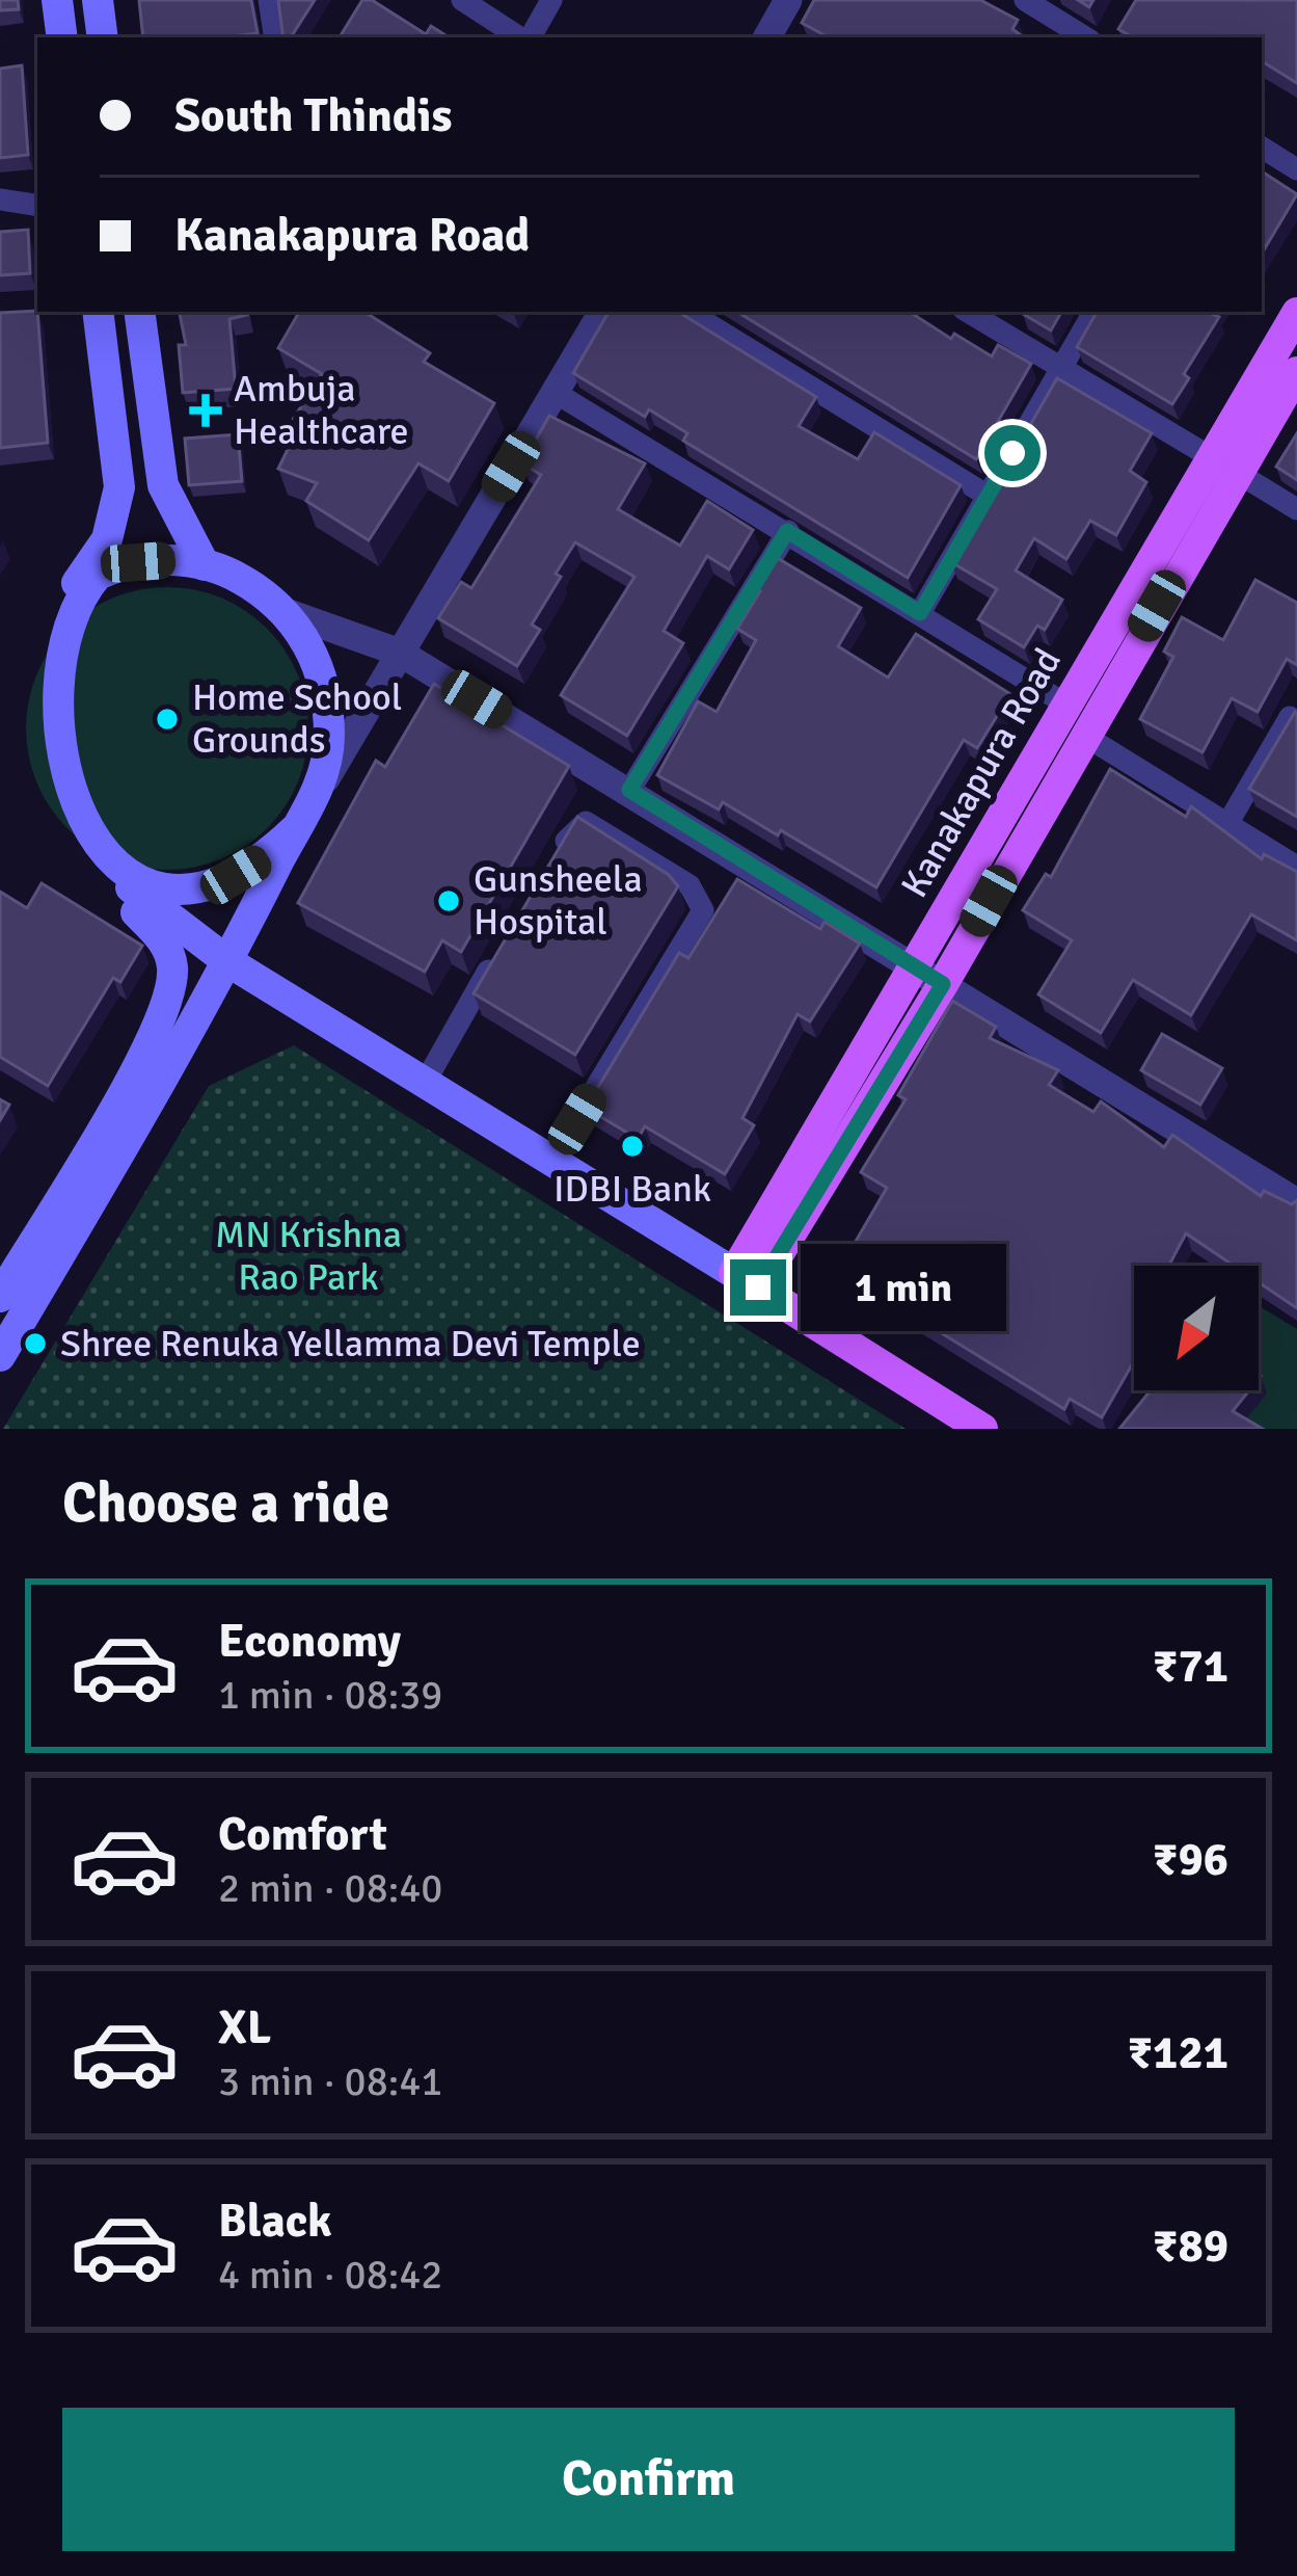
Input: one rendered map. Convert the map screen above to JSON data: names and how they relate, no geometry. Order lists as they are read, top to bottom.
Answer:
{
  "streets": {
    "main road": ["Kanakapura Road"]
  },
  "parks": ["MN Krishna Rao Park"],
  "places": {
    "health": ["Ambuja Healthcare"],
    "other": [
      "Home School Grounds",
      "Gunsheela Hospital",
      "IDBI Bank",
      "Shree Renuka Yellamma Devi Temple"
    ]
  },
  "north": "bottom left",
  "page": {
    "banner": ["South Thindis", "Kanakapura Road"],
    "bubble": "1 min",
    "heading": "Choose a ride",
    "list": [
      {
        "name": "Economy",
        "note": "1 min · 08:39",
        "value": "₹71"
      },
      {
        "name": "Comfort",
        "note": "2 min · 08:40",
        "value": "₹96"
      },
      {
        "name": "XL",
        "note": "3 min · 08:41",
        "value": "₹121"
      },
      {
        "name": "Black",
        "note": "4 min · 08:42",
        "value": "₹89"
      }
    ],
    "buttons": "Confirm"
  }
}
